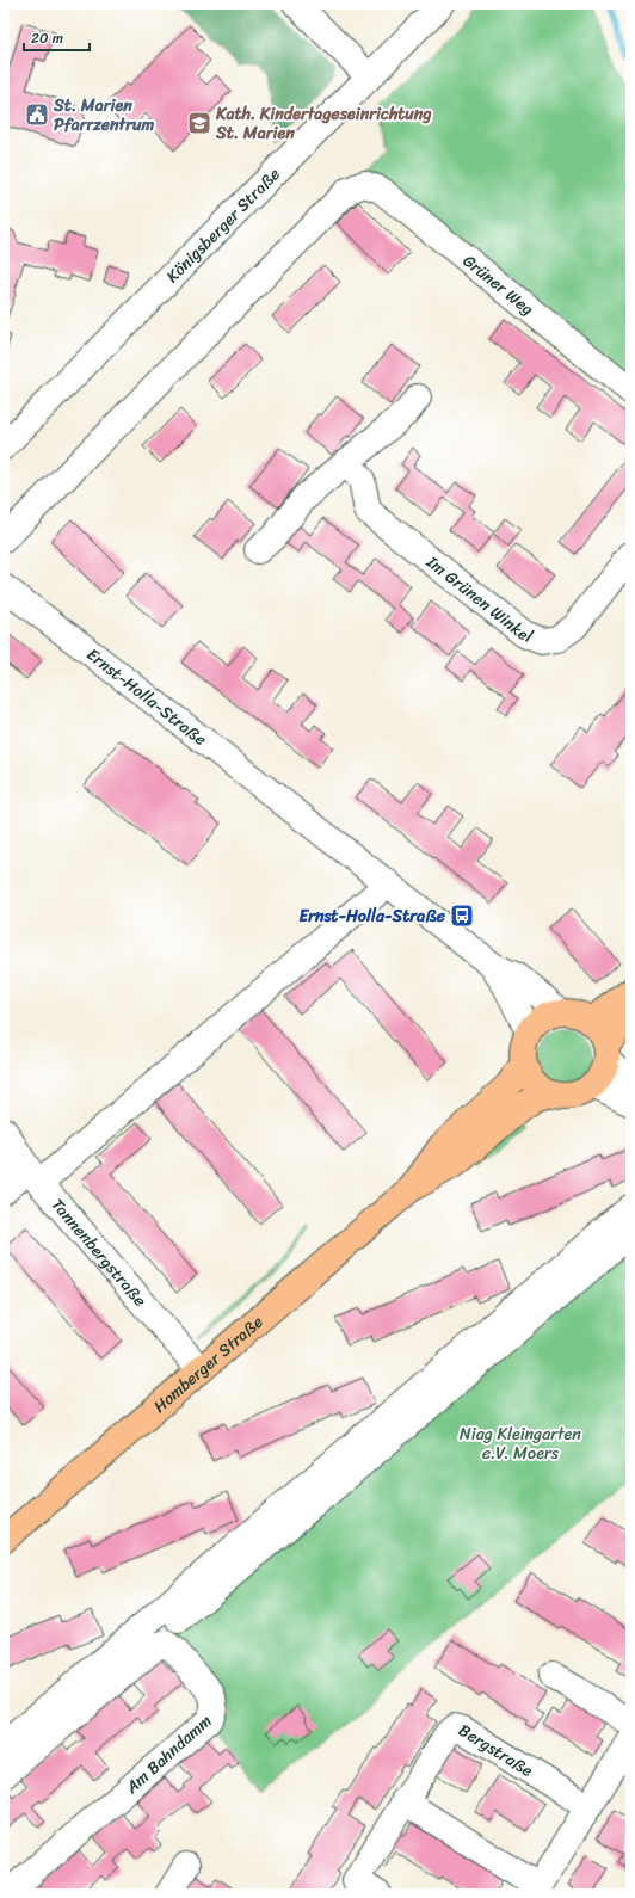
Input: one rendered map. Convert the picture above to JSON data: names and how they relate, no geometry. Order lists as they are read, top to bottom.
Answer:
{
  "streets": {
    "main road": ["Homberger Straße"],
    "street": [
      "Königsberger Straße",
      "Grüner Weg",
      "Im Grünen Winkel",
      "Ernst-Holla-Straße",
      "Tannenbergstraße",
      "Am Bahndamm",
      "Bergstraße"
    ]
  },
  "crossings": [
    ["Ernst-Holla-Straße", "Homberger Straße"],
    ["Tannenbergstraße", "Homberger Straße"]
  ],
  "parks": ["Niag Kleingarten e.V. Moers"],
  "places": {
    "public building": ["St. Marien Pfarrzentrum"],
    "school or university": ["Kath. Kindertageseinrichtung St. Marien"],
    "bus stop": ["Ernst-Holla-Straße"]
  },
  "scale_bar": "20 m"
}
